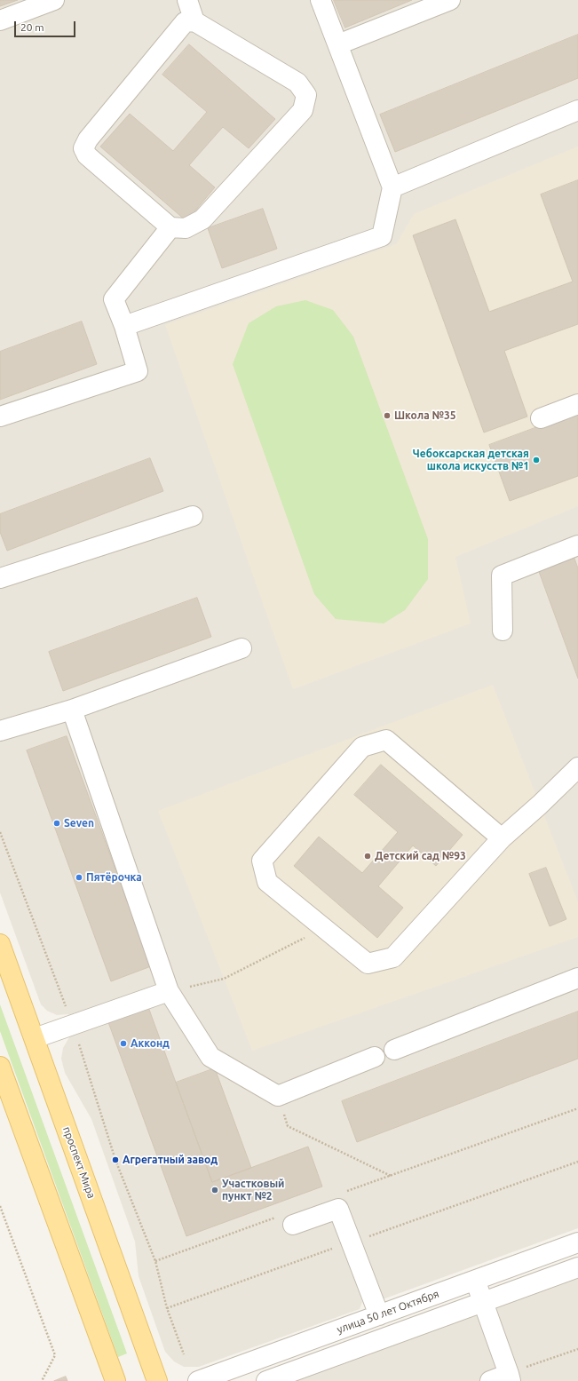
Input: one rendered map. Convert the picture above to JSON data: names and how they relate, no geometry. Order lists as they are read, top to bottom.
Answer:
{
  "streets": {
    "main road": ["проспект Мира"],
    "street": ["улица 50 лет Октября"]
  },
  "places": [
    "Школа №35",
    "Чебоксарская детская школа искусств №1",
    "Seven",
    "Детский сад №93",
    "Пятёрочка",
    "Акконд",
    "Агрегатный завод",
    "Участковый пункт №2"
  ],
  "scale_bar": "20 m"
}
